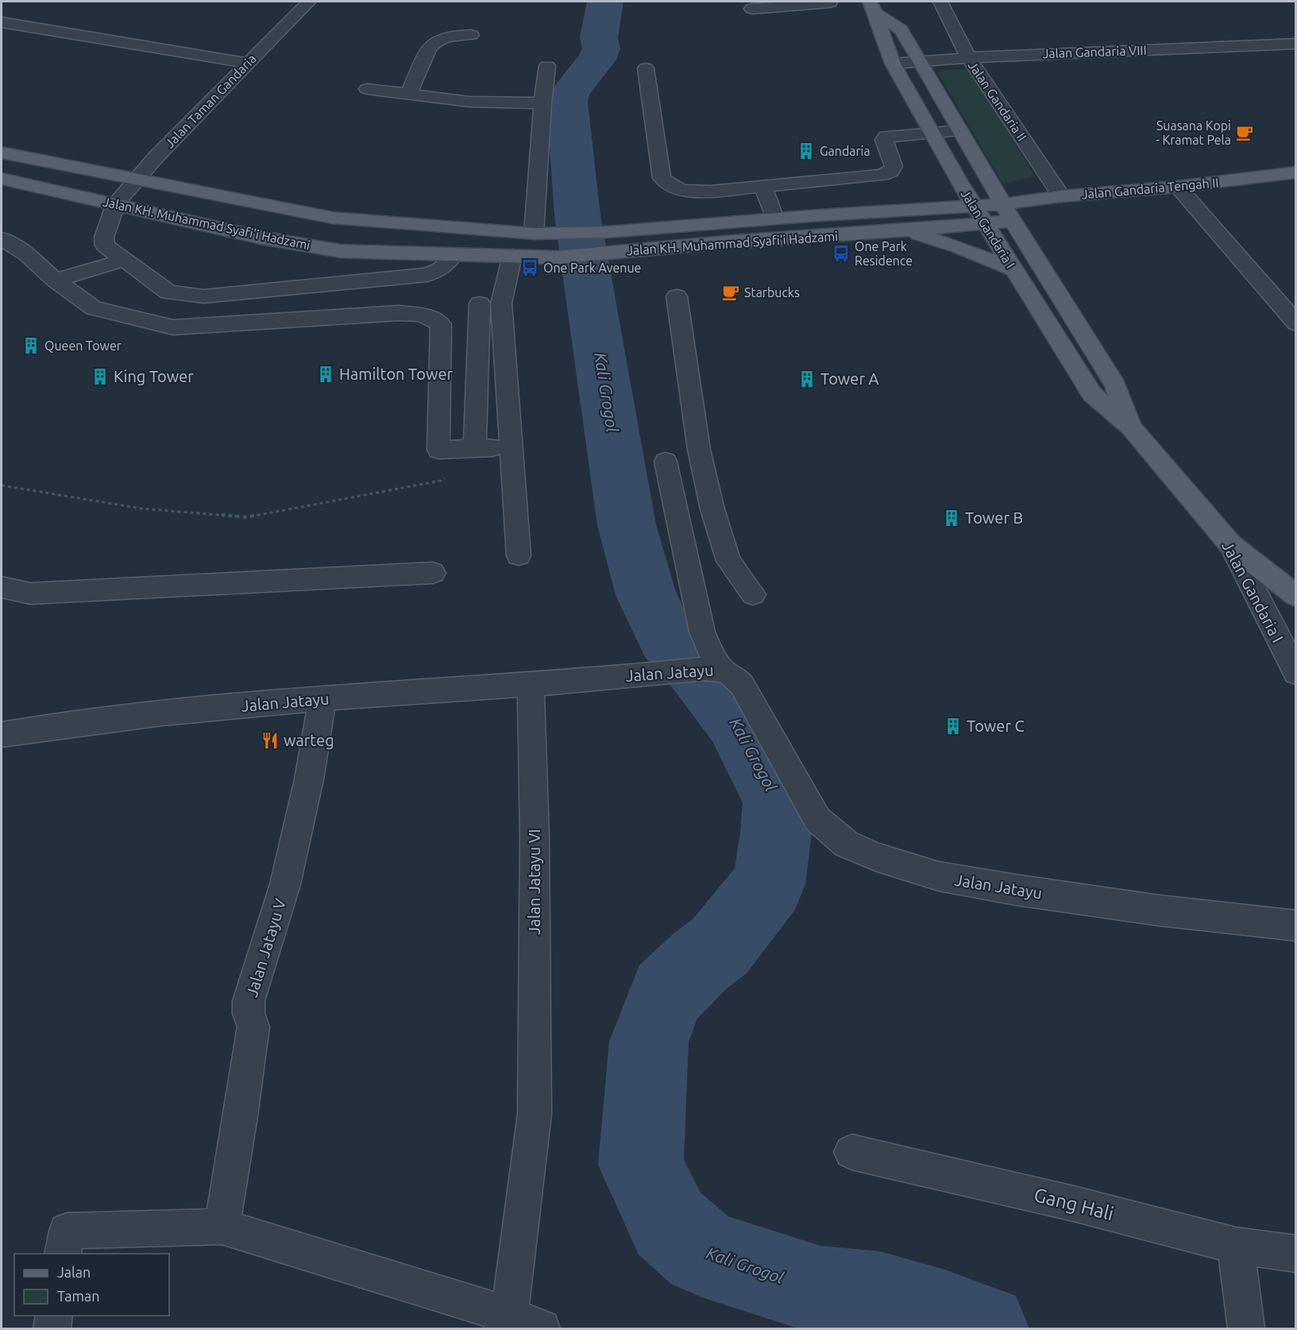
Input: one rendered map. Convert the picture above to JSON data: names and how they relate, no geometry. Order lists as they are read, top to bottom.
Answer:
{
  "streets": {
    "main road": ["Jalan Gandaria Tengah II", "Jalan KH. Muhammad Syafi'i Hadzami", "Jalan Gandaria I"],
    "street": [
      "Jalan Gandaria VIII",
      "Jalan Taman Gandaria",
      "Jalan Gandaria II",
      "Jalan Jatayu",
      "Jalan Jatayu VI",
      "Jalan Jatayu V",
      "Gang Hali"
    ]
  },
  "crossings": [
    ["Jalan Gandaria VIII", "Jalan Gandaria II"],
    ["Jalan Gandaria VIII", "Jalan Gandaria I"],
    ["Jalan Taman Gandaria", "Jalan KH. Muhammad Syafi'i Hadzami"],
    ["Jalan Gandaria II", "Jalan Gandaria Tengah II"],
    ["Jalan Gandaria Tengah II", "Jalan KH. Muhammad Syafi'i Hadzami"],
    ["Jalan Gandaria Tengah II", "Jalan Gandaria I"],
    ["Jalan KH. Muhammad Syafi'i Hadzami", "Jalan Gandaria I"],
    ["Jalan Jatayu", "Jalan Jatayu VI"],
    ["Jalan Jatayu", "Jalan Jatayu V"]
  ],
  "water": ["Kali Grogol"],
  "places": {
    "cafe": ["Suasana Kopi - Kramat Pela", "Starbucks"],
    "building": [
      "Gandaria",
      "Queen Tower",
      "Hamilton Tower",
      "King Tower",
      "Tower A",
      "Tower B",
      "Tower C"
    ],
    "bus stop": ["One Park Residence", "One Park Avenue"],
    "restaurant": ["warteg"]
  },
  "legend": ["Jalan", "Taman"]
}
